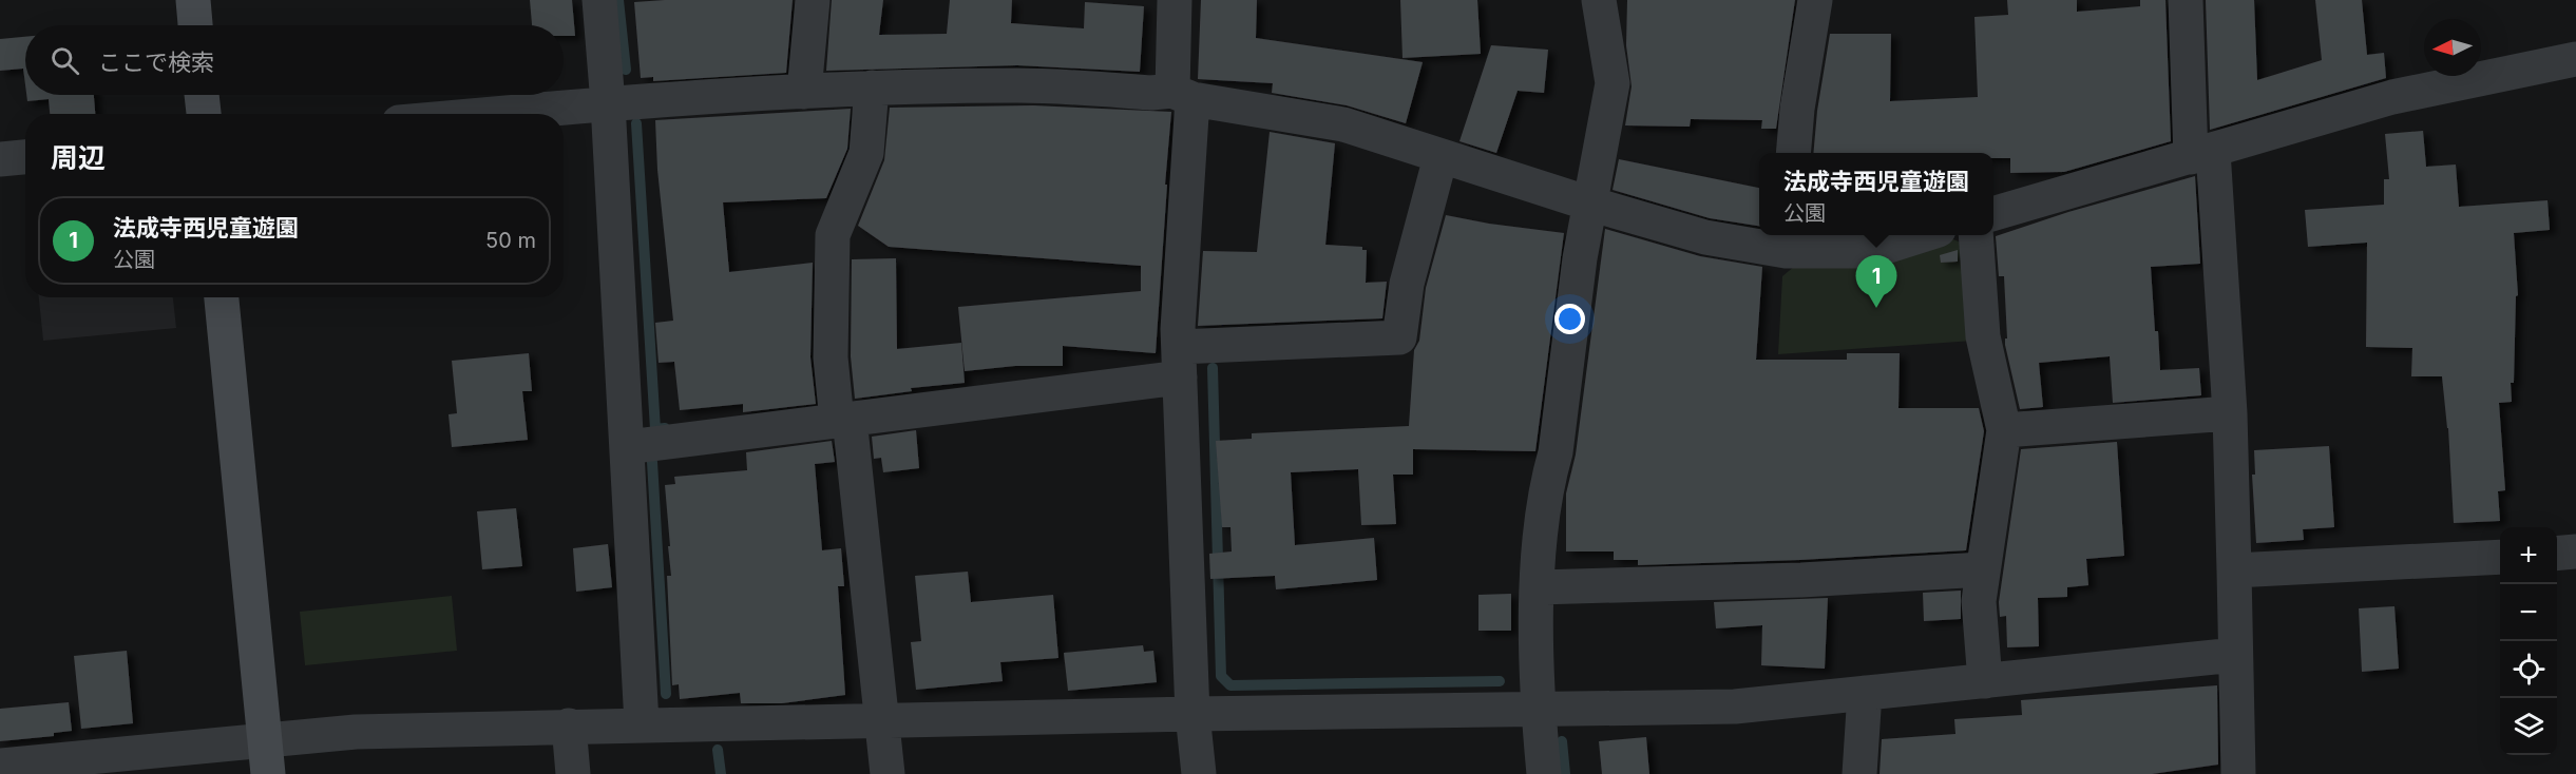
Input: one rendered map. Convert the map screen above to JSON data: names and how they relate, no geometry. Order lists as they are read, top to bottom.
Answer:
{
  "north": "left",
  "page": {
    "search": "ここで検索",
    "heading": "周辺",
    "popup": ["法成寺西児童遊園", "公園"],
    "list": [
      {
        "mark": "1",
        "name": "法成寺西児童遊園",
        "note": "公園",
        "value": "50 m"
      }
    ],
    "pins": "1",
    "map_buttons": ["+", "−"]
  }
}
